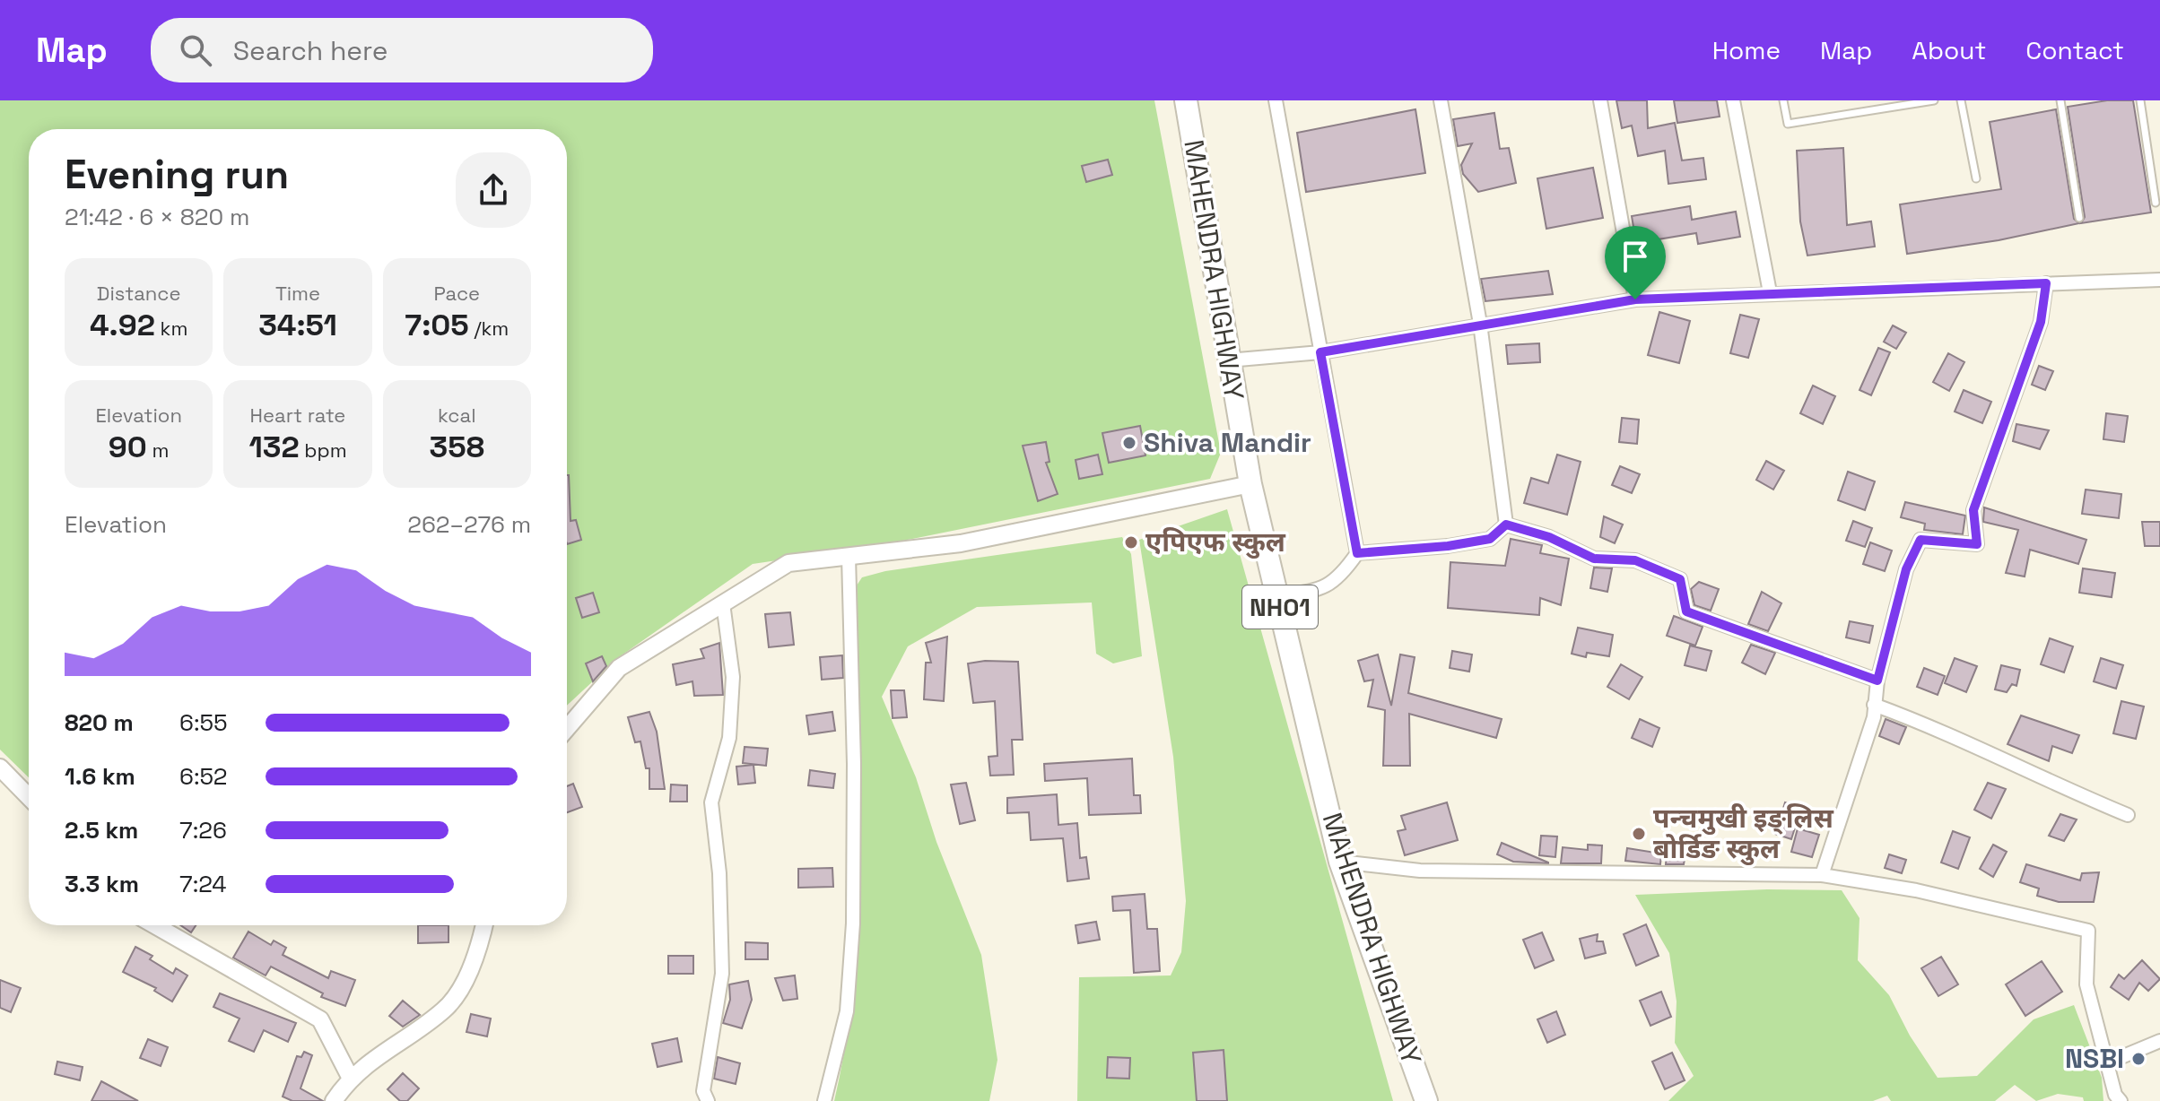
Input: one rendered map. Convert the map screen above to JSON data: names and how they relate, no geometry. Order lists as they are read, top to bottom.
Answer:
{
  "streets": {
    "highway": ["MAHENDRA HIGHWAY", "NH01"]
  },
  "places": [
    "Shiva Mandir",
    "एपिएफ स्कुल",
    "पन्चमुखी इङ्लिस बोर्डिङ स्कुल",
    "NSBI"
  ],
  "page": {
    "header": "Map",
    "search": "Search here",
    "nav": [
      "Home",
      "Map",
      "About",
      "Contact"
    ],
    "heading": ["Evening run", "21:42 · 6 × 820 m"],
    "stats": [
      ["Distance", "4.92 km"],
      ["Time", "34:51"],
      ["Pace", "7:05 /km"],
      ["Elevation", "90 m"],
      ["Heart rate", "132 bpm"],
      ["kcal", "358"]
    ],
    "chart": ["Elevation", "262–276 m"],
    "list": [
      {
        "name": "820 m",
        "note": "6:55"
      },
      {
        "name": "1.6 km",
        "note": "6:52"
      },
      {
        "name": "2.5 km",
        "note": "7:26"
      },
      {
        "name": "3.3 km",
        "note": "7:24"
      }
    ]
  }
}
